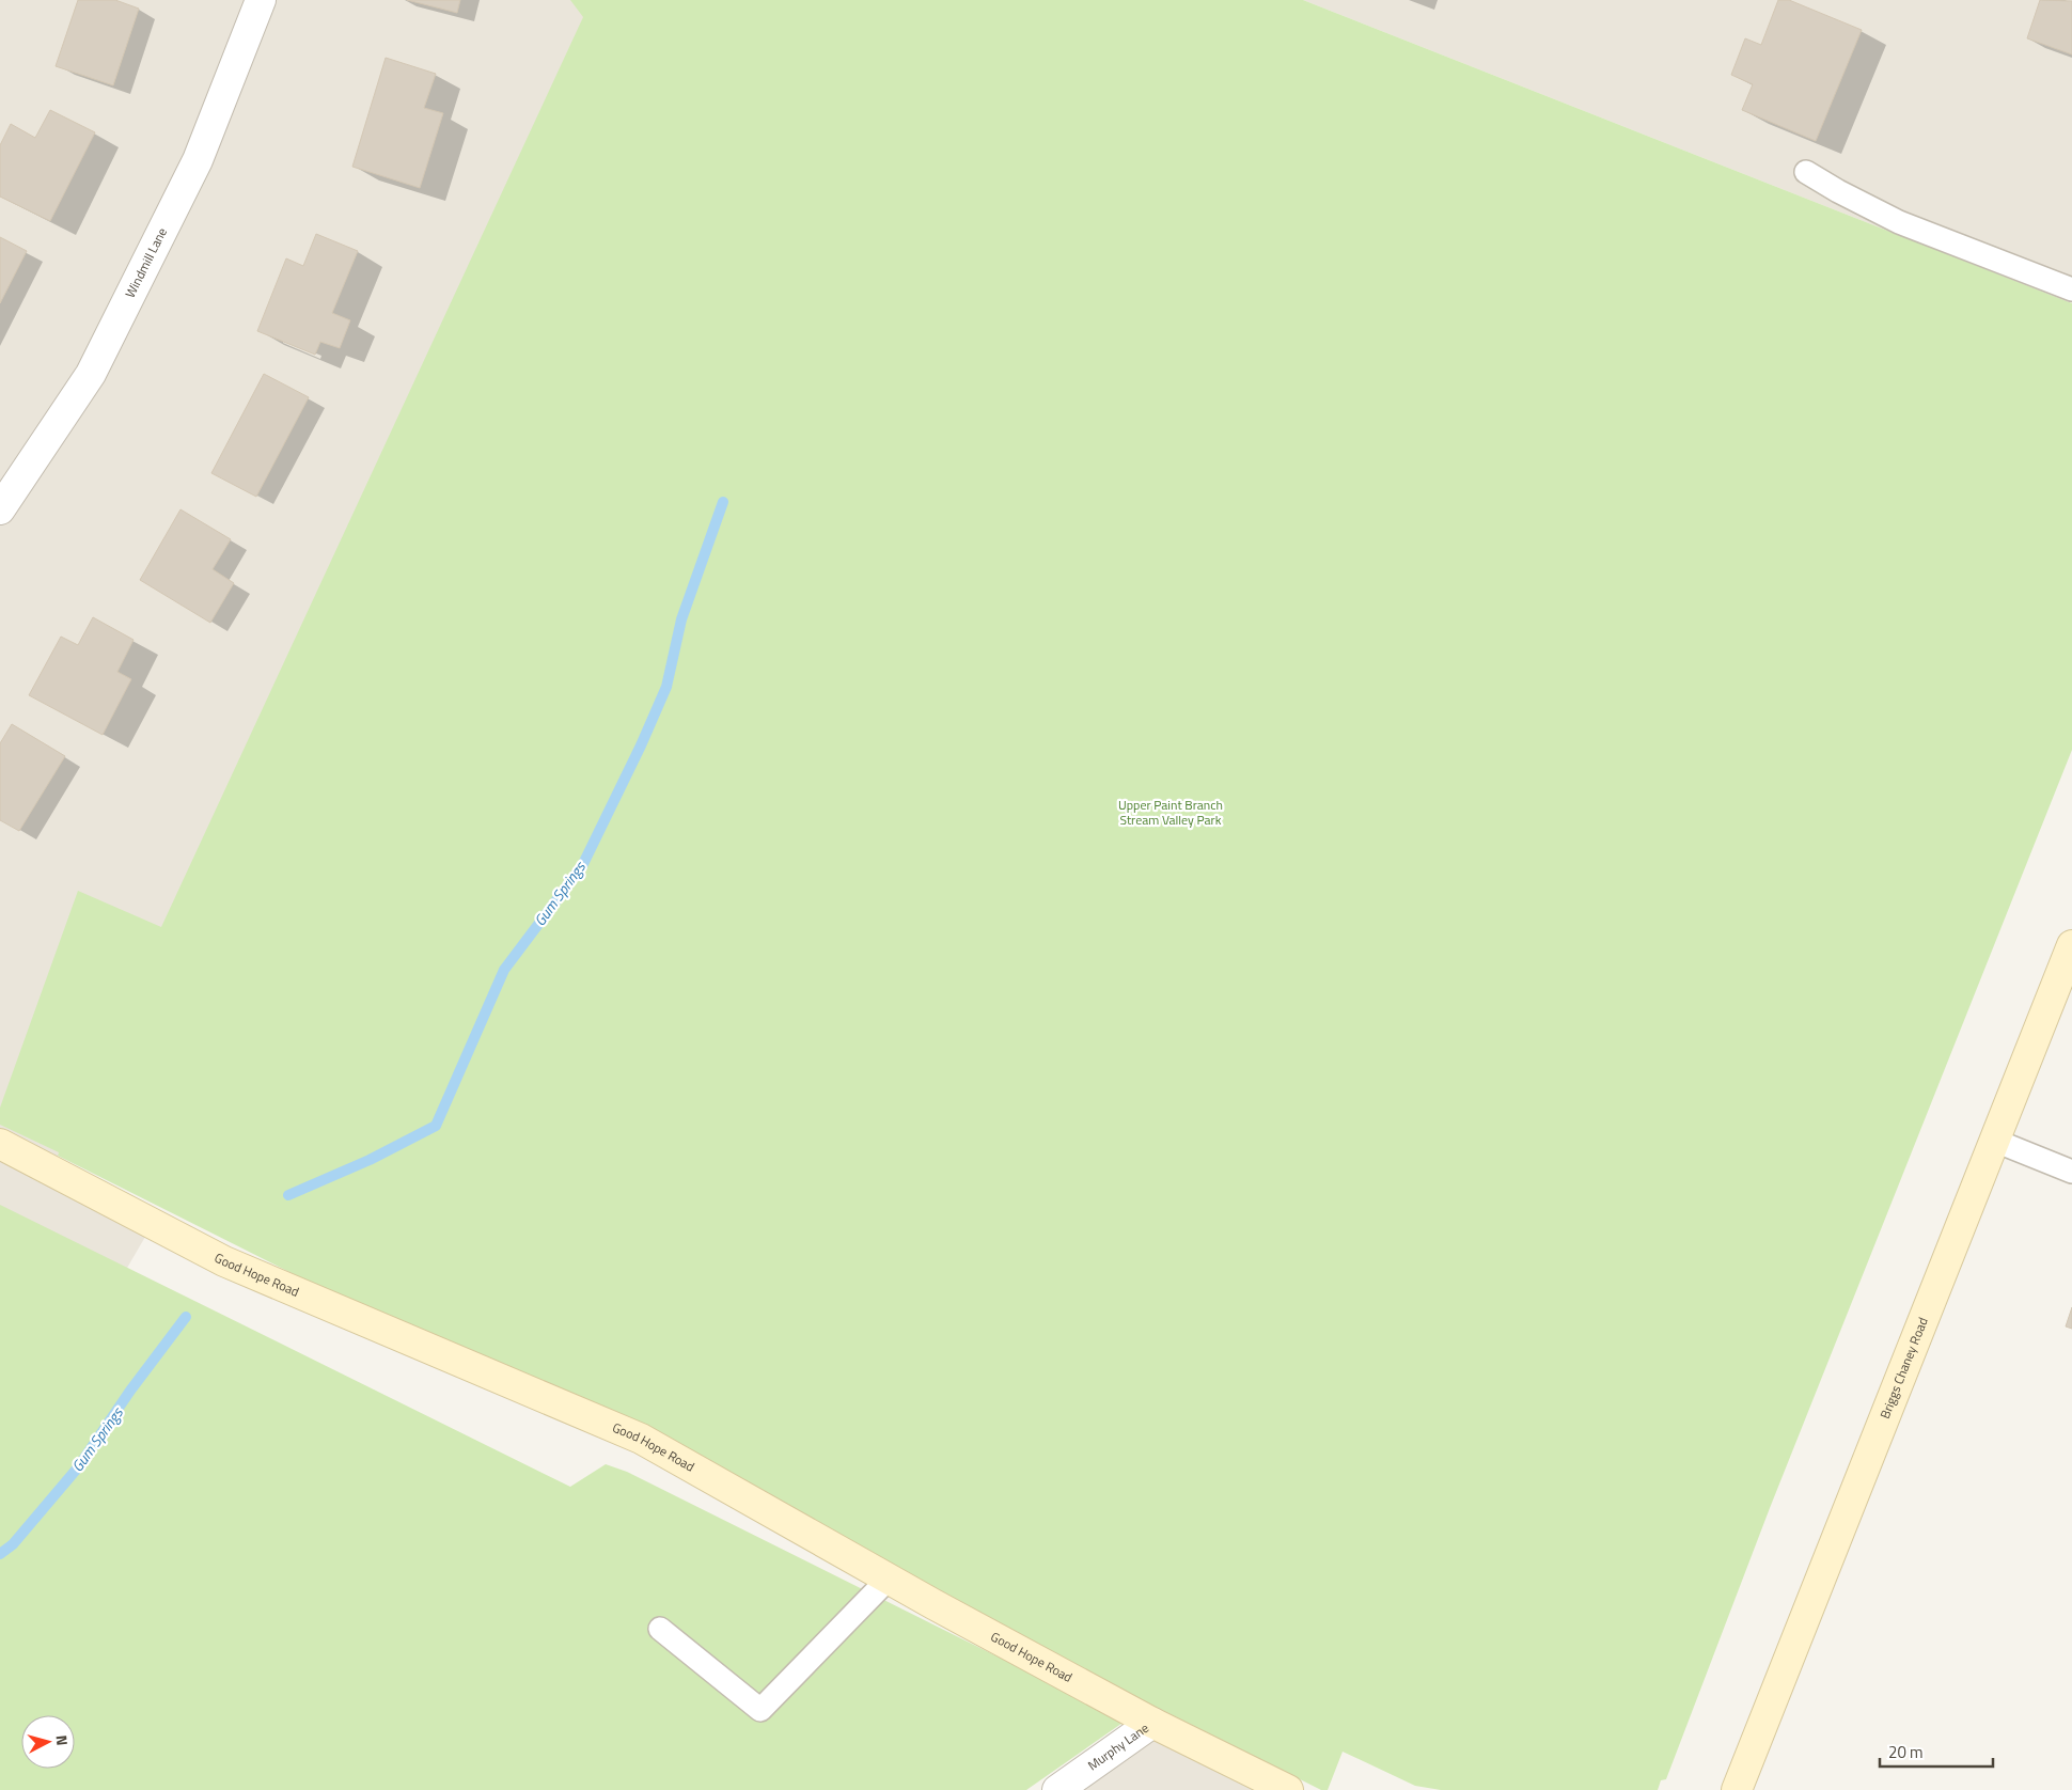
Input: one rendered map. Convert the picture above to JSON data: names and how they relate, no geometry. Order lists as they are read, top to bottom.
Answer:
{
  "streets": {
    "street": [
      "Windmill Lane",
      "Good Hope Road",
      "Briggs Chaney Road",
      "Murphy Lane"
    ]
  },
  "crossings": [
    ["Good Hope Road", "Murphy Lane"]
  ],
  "water": ["Gum Springs"],
  "parks": ["Upper Paint Branch Stream Valley Park"],
  "scale_bar": "20 m",
  "north": "right"
}
